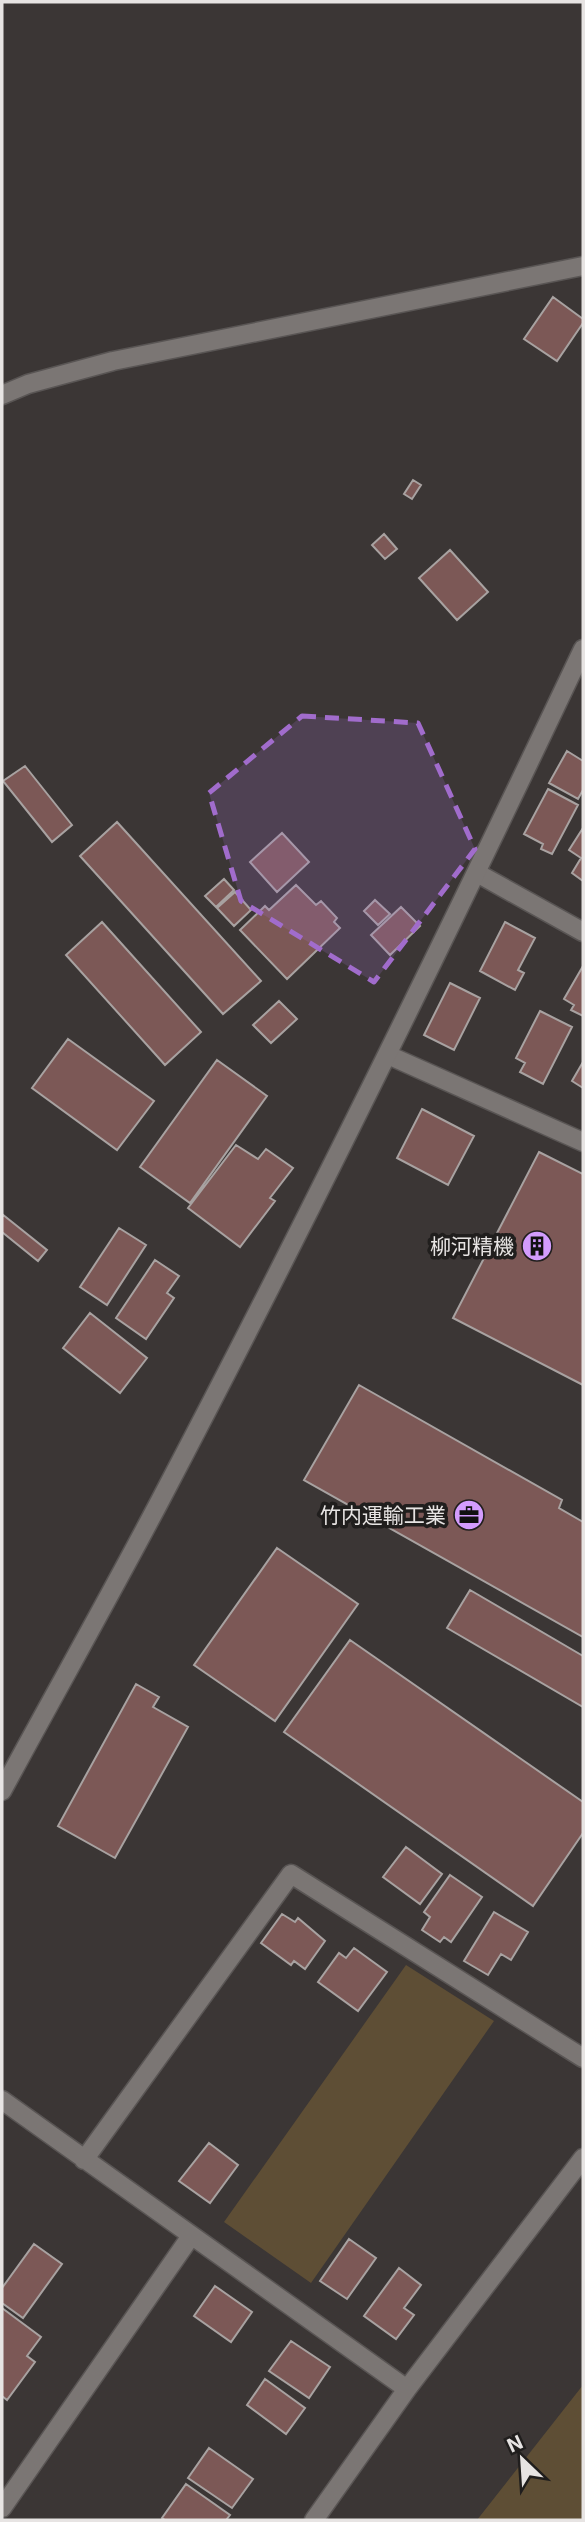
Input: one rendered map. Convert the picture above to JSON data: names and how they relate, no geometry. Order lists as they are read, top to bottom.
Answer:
{
  "places": {
    "building": ["柳河精機"],
    "office": ["竹内運輸工業"]
  },
  "north": "top left"
}
